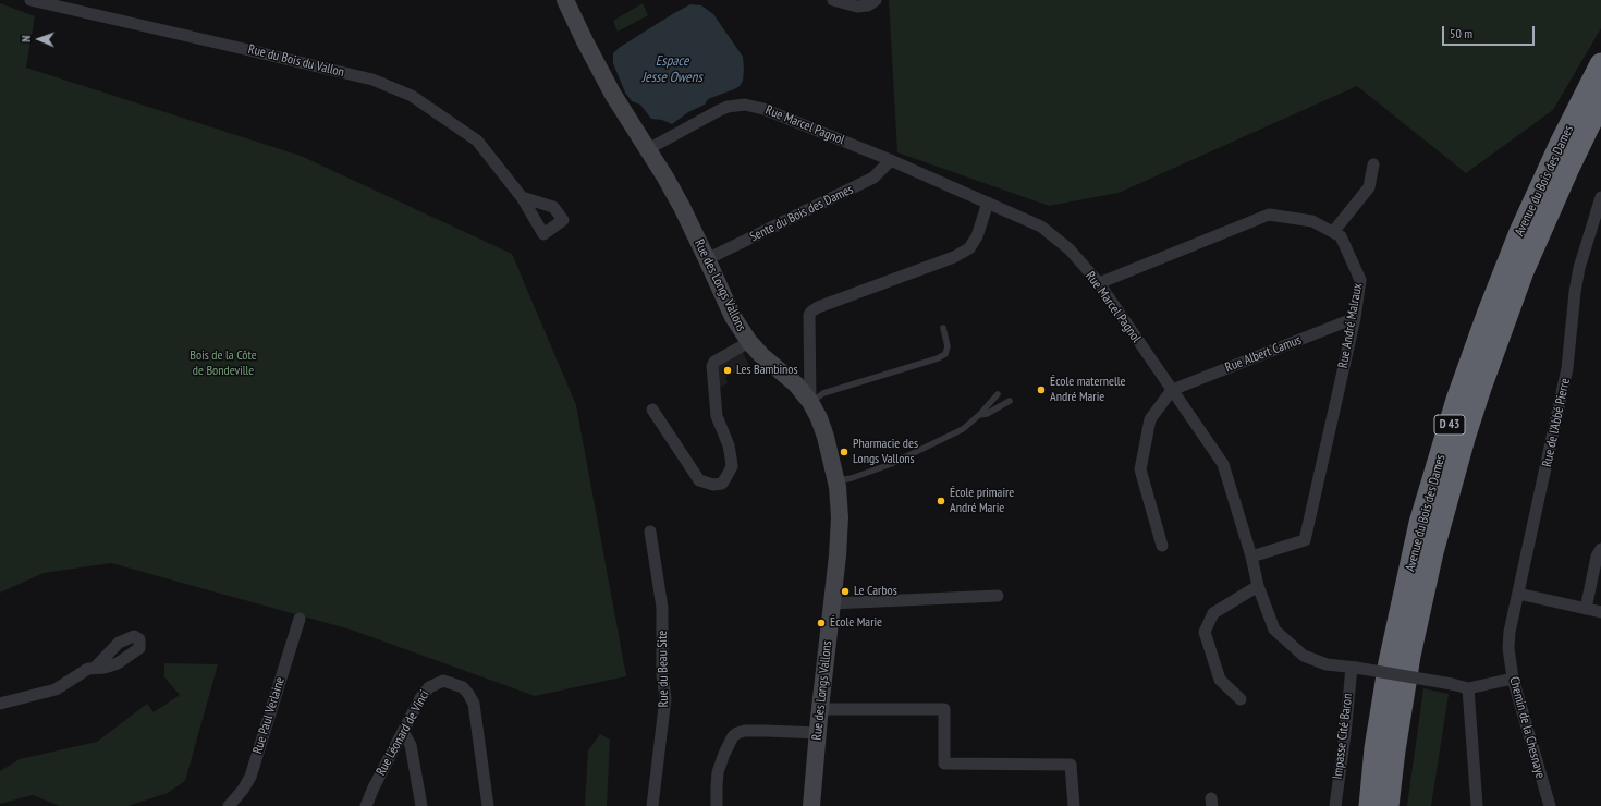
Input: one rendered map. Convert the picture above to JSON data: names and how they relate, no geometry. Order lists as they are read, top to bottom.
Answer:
{
  "streets": {
    "highway": ["Avenue du Bois des Dames", "D 43"],
    "street": [
      "Rue du Bois du Vallon",
      "Rue Marcel Pagnol",
      "Sente du Bois des Dames",
      "Rue des Longs Vallons",
      "Rue André Malraux",
      "Rue Albert Camus",
      "Rue de l'Abbé Pierre",
      "Rue du Beau Site",
      "Rue Paul Verlaine",
      "Chemin de la Chesnaye",
      "Rue Léonard de Vinci",
      "Impasse Cité Baron"
    ]
  },
  "crossings": [
    ["Rue Marcel Pagnol", "Sente du Bois des Dames"],
    ["Rue Marcel Pagnol", "Rue des Longs Vallons"],
    ["Rue Marcel Pagnol", "Rue André Malraux"],
    ["Rue Marcel Pagnol", "Rue Albert Camus"],
    ["Rue Marcel Pagnol", "Impasse Cité Baron"],
    ["Sente du Bois des Dames", "Rue des Longs Vallons"],
    ["Rue André Malraux", "Rue Albert Camus"],
    ["Rue de l'Abbé Pierre", "Chemin de la Chesnaye"]
  ],
  "water": ["Espace Jesse Owens"],
  "parks": ["Bois de la Côte de Bondeville"],
  "places": [
    "Les Bambinos",
    "École maternelle André Marie",
    "Pharmacie des Longs Vallons",
    "École primaire André Marie",
    "Le Carbos",
    "École Marie"
  ],
  "scale_bar": "50 m",
  "north": "left"
}
